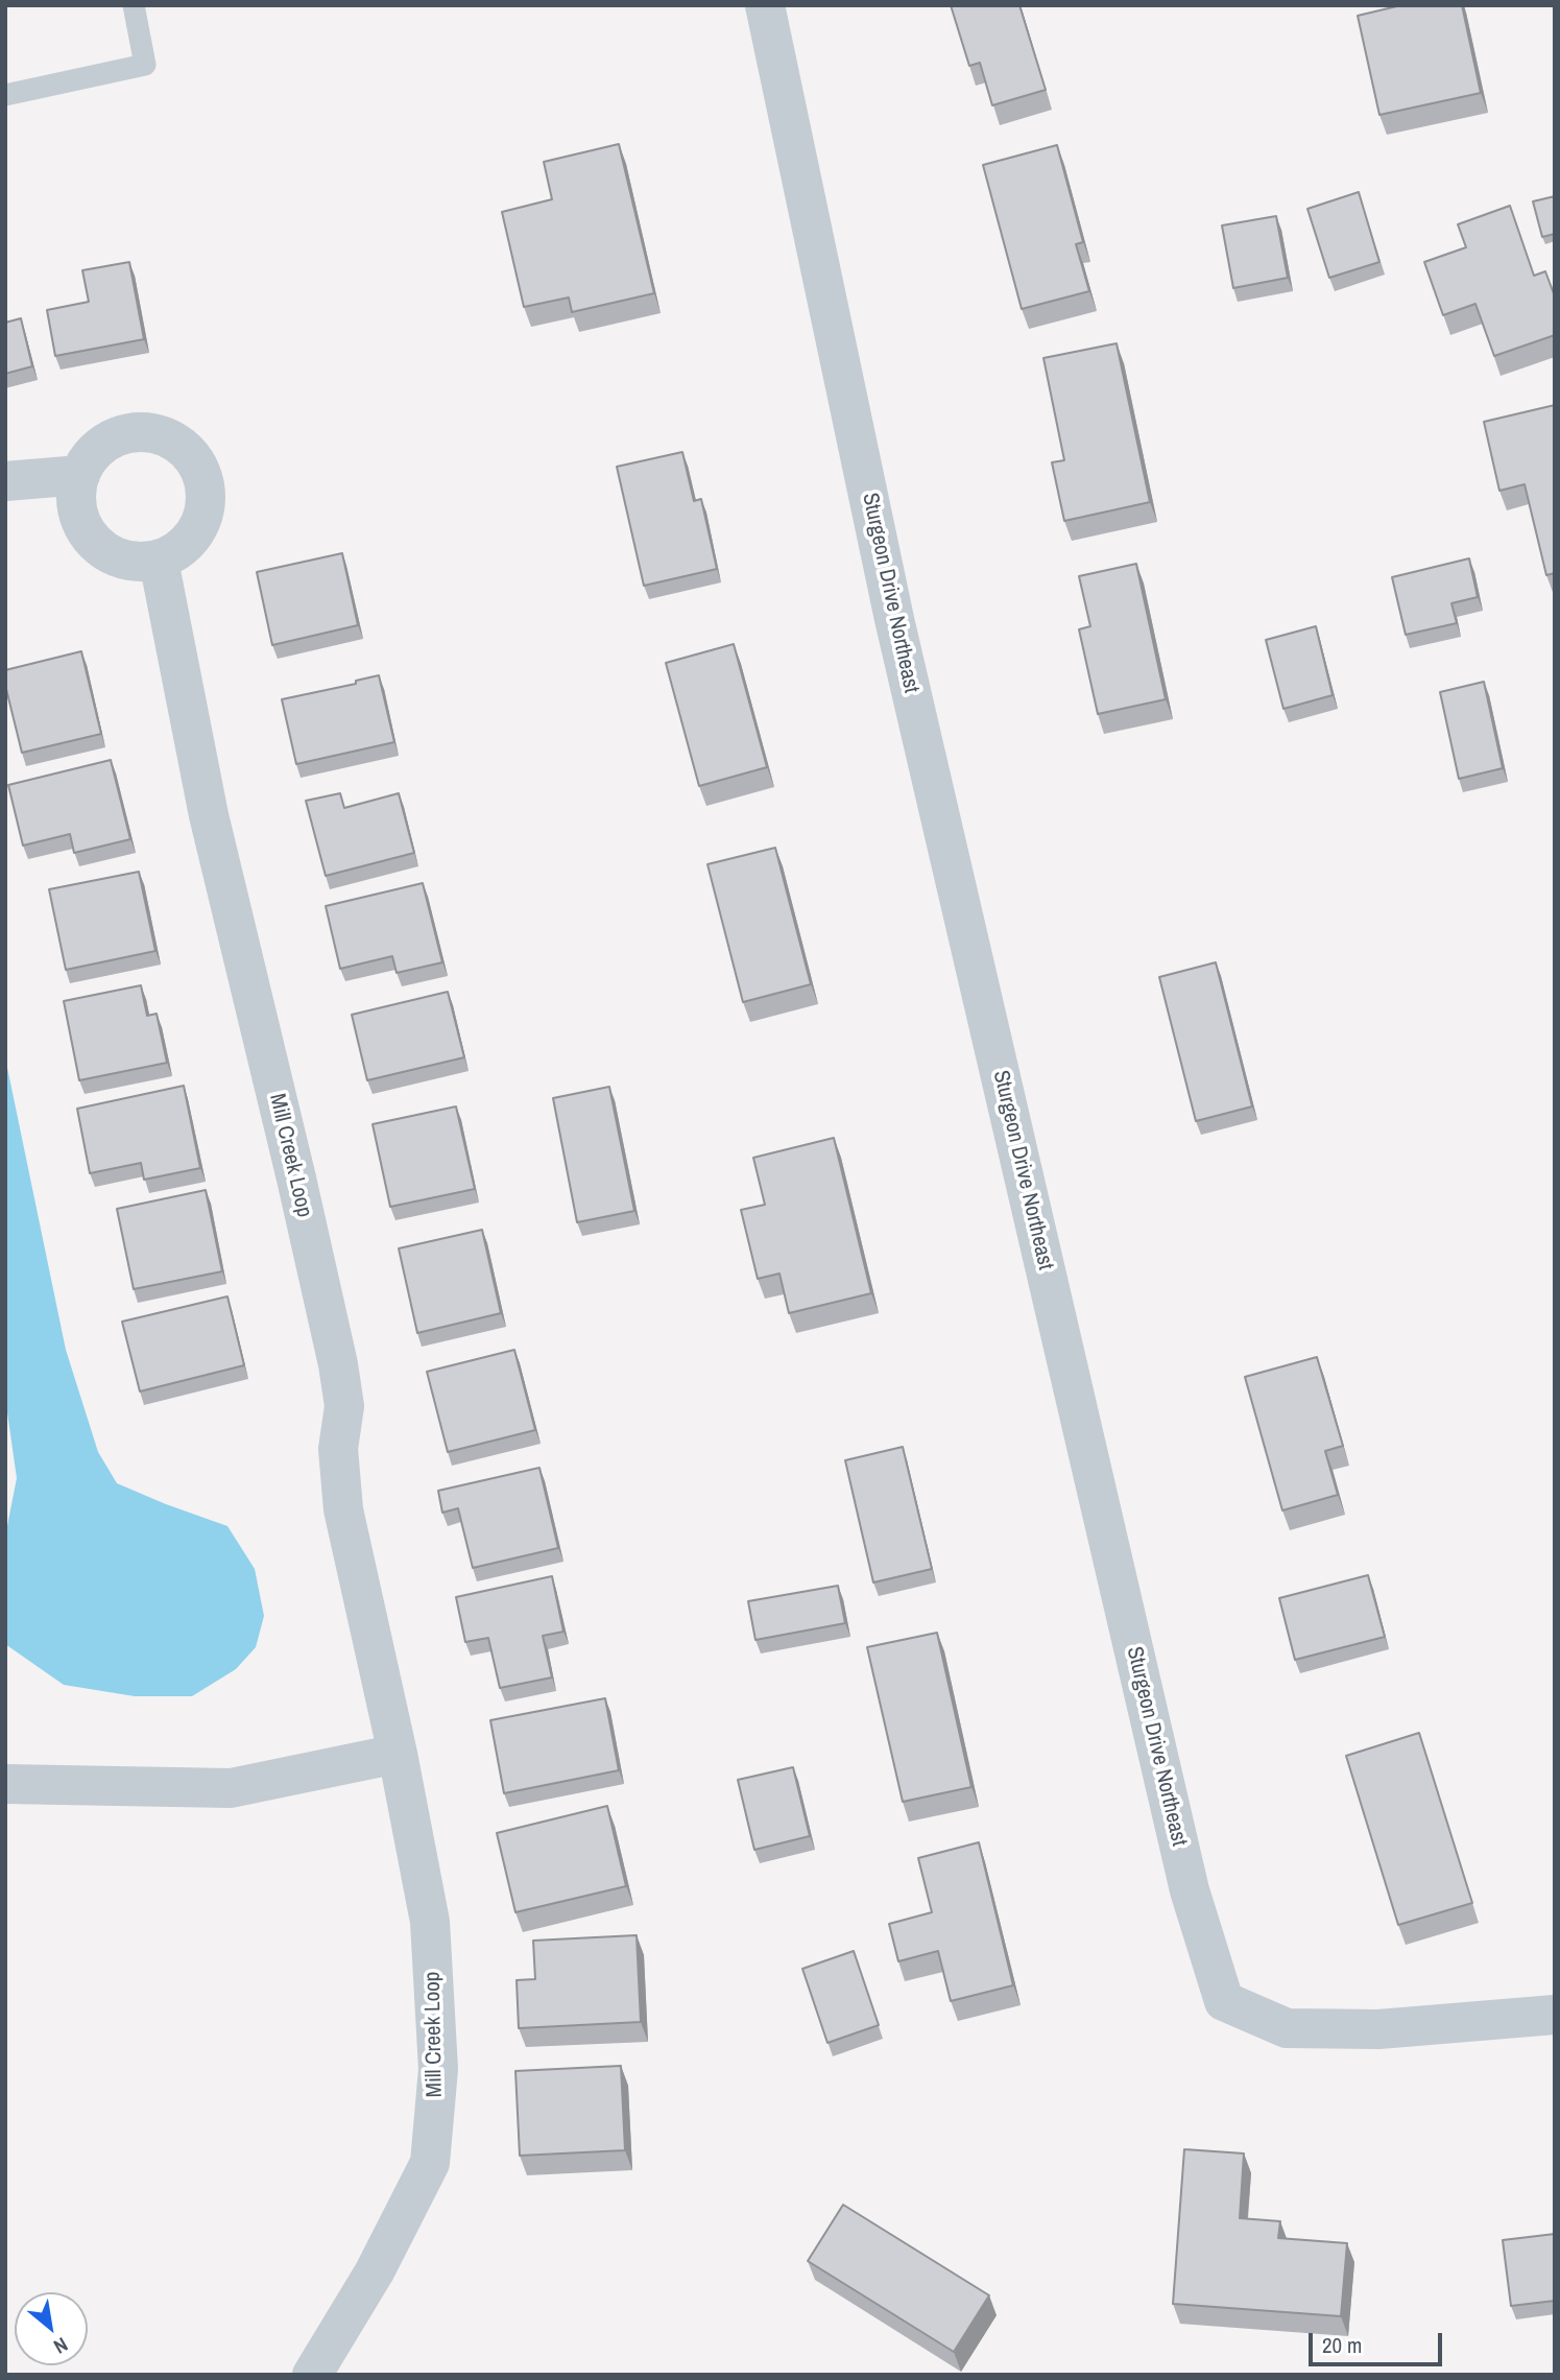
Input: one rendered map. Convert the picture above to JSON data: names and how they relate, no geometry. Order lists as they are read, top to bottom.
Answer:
{
  "streets": {
    "street": ["Sturgeon Drive Northeast", "Mill Creek Loop"]
  },
  "scale_bar": "20 m",
  "north": "bottom right"
}
